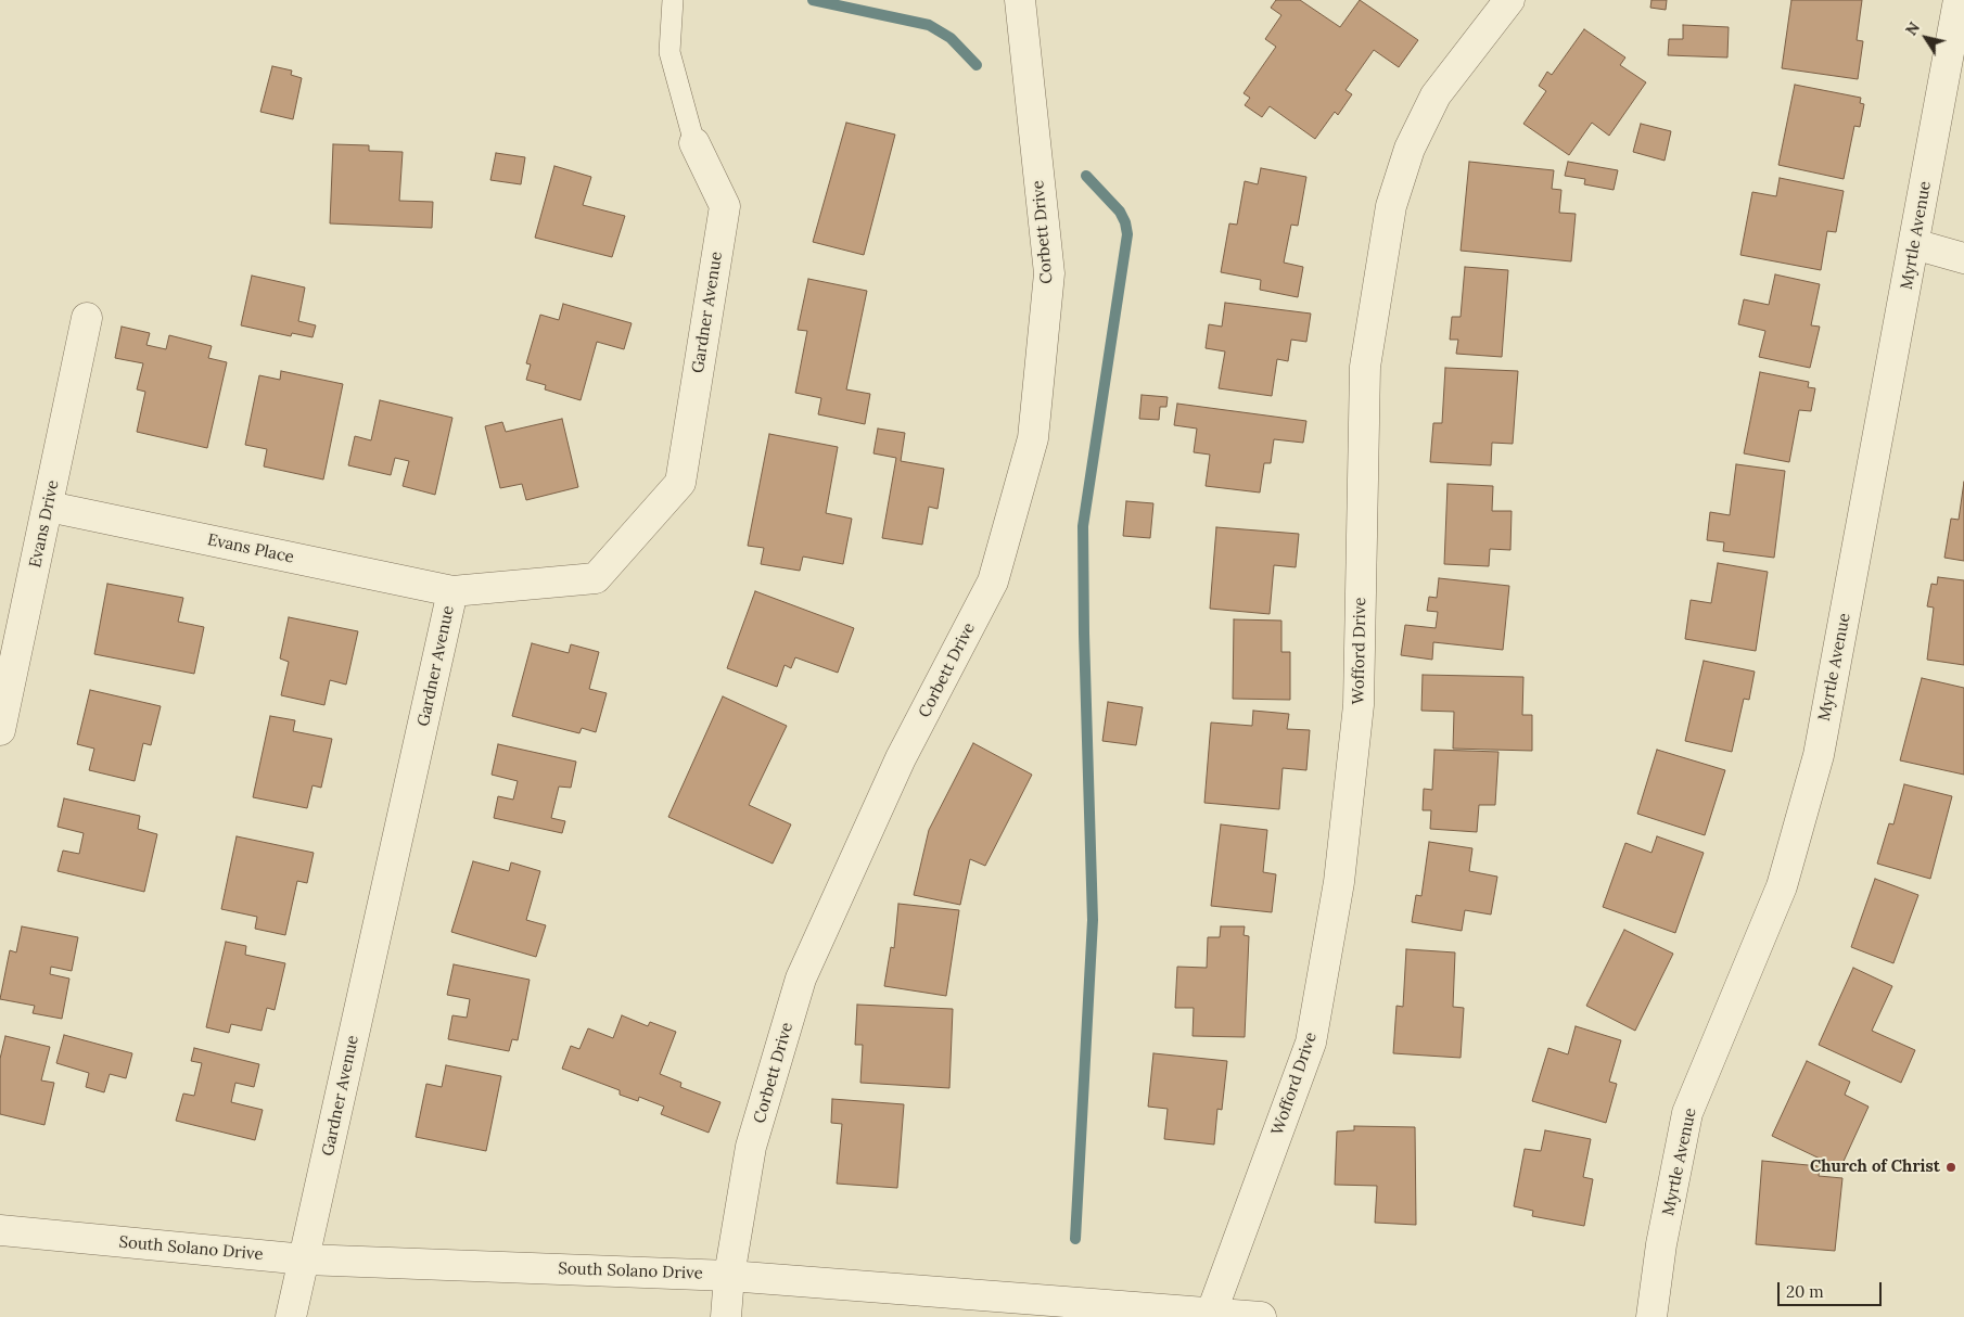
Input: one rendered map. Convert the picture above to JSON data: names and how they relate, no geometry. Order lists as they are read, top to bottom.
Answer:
{
  "streets": {
    "street": [
      "Corbett Drive",
      "Myrtle Avenue",
      "Gardner Avenue",
      "Evans Drive",
      "Evans Place",
      "Wofford Drive",
      "South Solano Drive"
    ]
  },
  "crossings": [
    ["Corbett Drive", "South Solano Drive"],
    ["Gardner Avenue", "Evans Place"],
    ["Gardner Avenue", "South Solano Drive"],
    ["Evans Drive", "Evans Place"],
    ["Wofford Drive", "South Solano Drive"]
  ],
  "places": ["Church of Christ"],
  "scale_bar": "20 m",
  "north": "top left"
}
